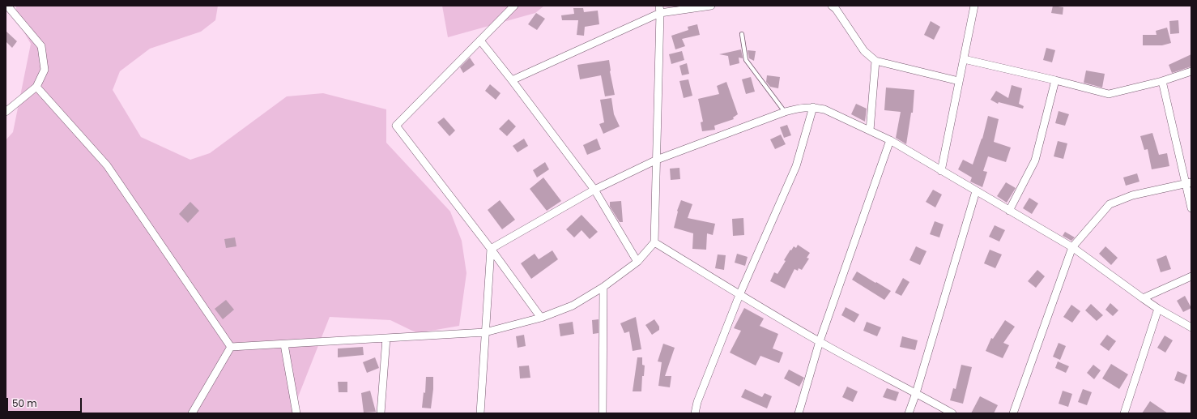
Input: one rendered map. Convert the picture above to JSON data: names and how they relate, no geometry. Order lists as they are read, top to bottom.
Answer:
{
  "scale_bar": "50 m"
}
